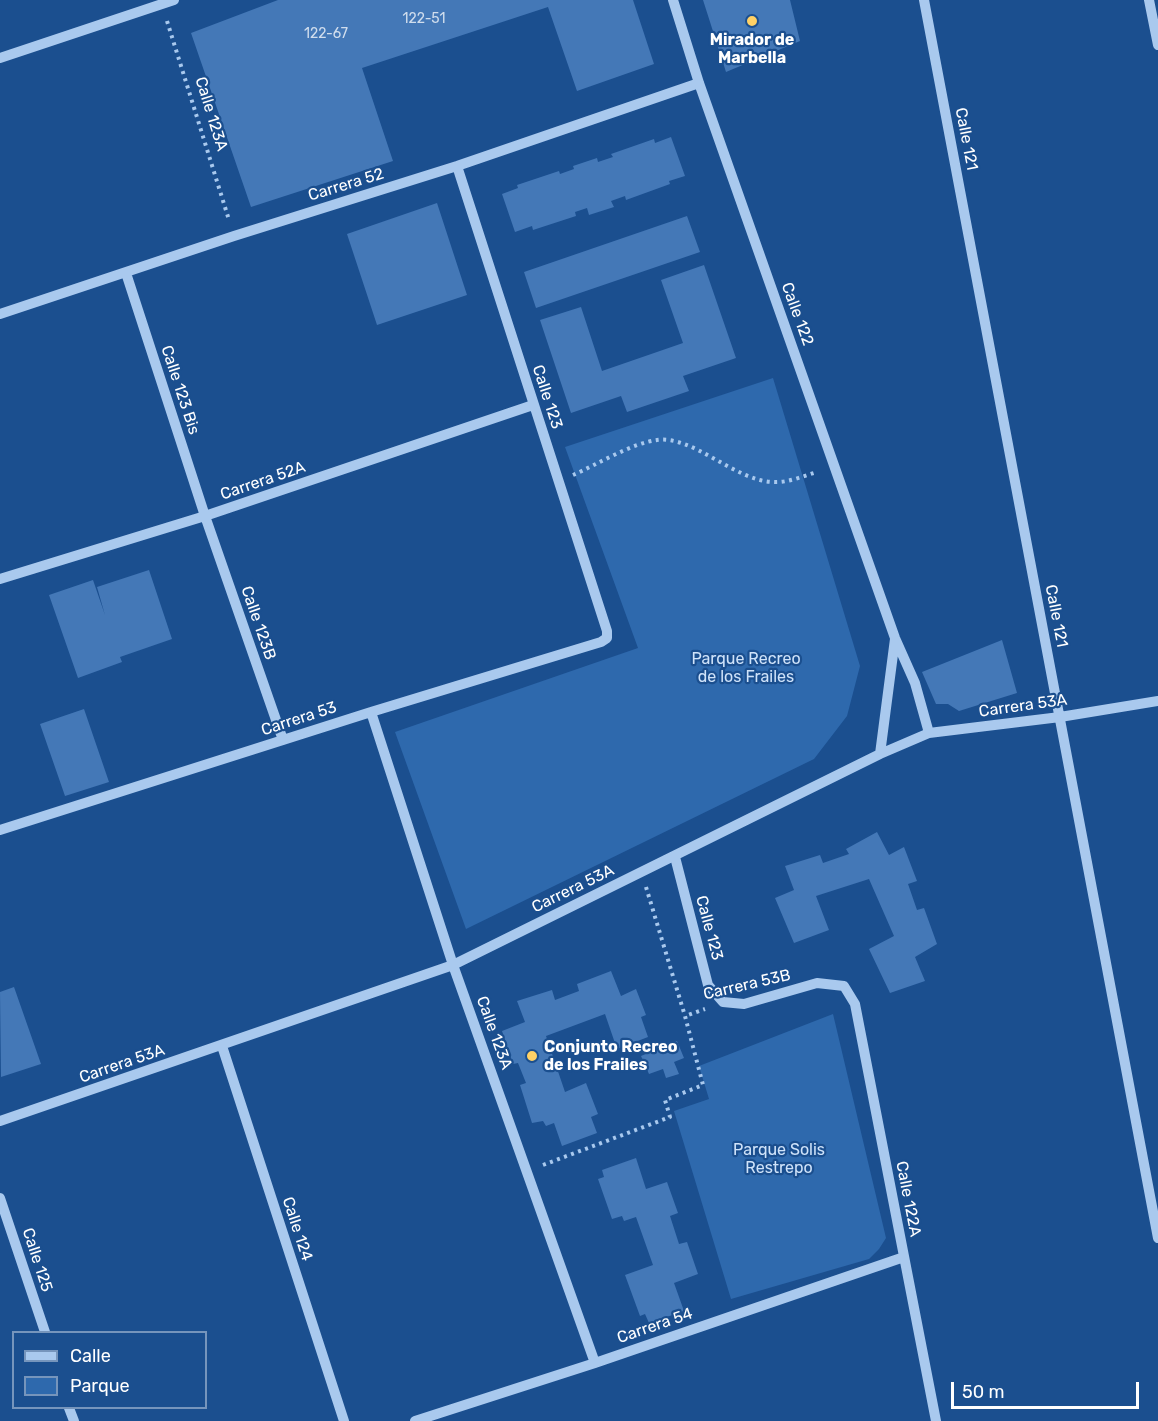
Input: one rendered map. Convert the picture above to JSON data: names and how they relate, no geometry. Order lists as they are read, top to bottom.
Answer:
{
  "streets": {
    "street": [
      "Calle 123A",
      "Calle 121",
      "Carrera 52",
      "Calle 122",
      "Calle 123 Bis",
      "Calle 123",
      "Carrera 52A",
      "Calle 123B",
      "Carrera 53A",
      "Carrera 53",
      "Carrera 53B",
      "Calle 122A",
      "Calle 124",
      "Calle 125",
      "Carrera 54"
    ]
  },
  "crossings": [
    ["Calle 123A", "Carrera 52"],
    ["Calle 123A", "Carrera 53A"],
    ["Calle 123A", "Carrera 53"],
    ["Calle 123A", "Carrera 53B"],
    ["Calle 123A", "Carrera 54"],
    ["Calle 121", "Carrera 53A"],
    ["Carrera 52", "Calle 122"],
    ["Carrera 52", "Calle 123 Bis"],
    ["Carrera 52", "Calle 123"],
    ["Calle 122", "Carrera 53A"],
    ["Calle 123 Bis", "Carrera 52A"],
    ["Calle 123 Bis", "Calle 123B"],
    ["Calle 123", "Carrera 52A"],
    ["Calle 123", "Carrera 53A"],
    ["Calle 123", "Carrera 53"],
    ["Calle 123", "Carrera 53B"],
    ["Carrera 52A", "Calle 123B"],
    ["Calle 123B", "Carrera 53"],
    ["Carrera 53A", "Calle 124"],
    ["Carrera 53B", "Calle 122A"],
    ["Calle 122A", "Carrera 54"]
  ],
  "parks": ["Parque Recreo de los Frailes", "Parque Solis Restrepo"],
  "places": ["Mirador de Marbella", "Conjunto Recreo de los Frailes"],
  "house_numbers": ["122-51", "122-67"],
  "legend": ["Calle", "Parque"],
  "scale_bar": "50 m"
}
